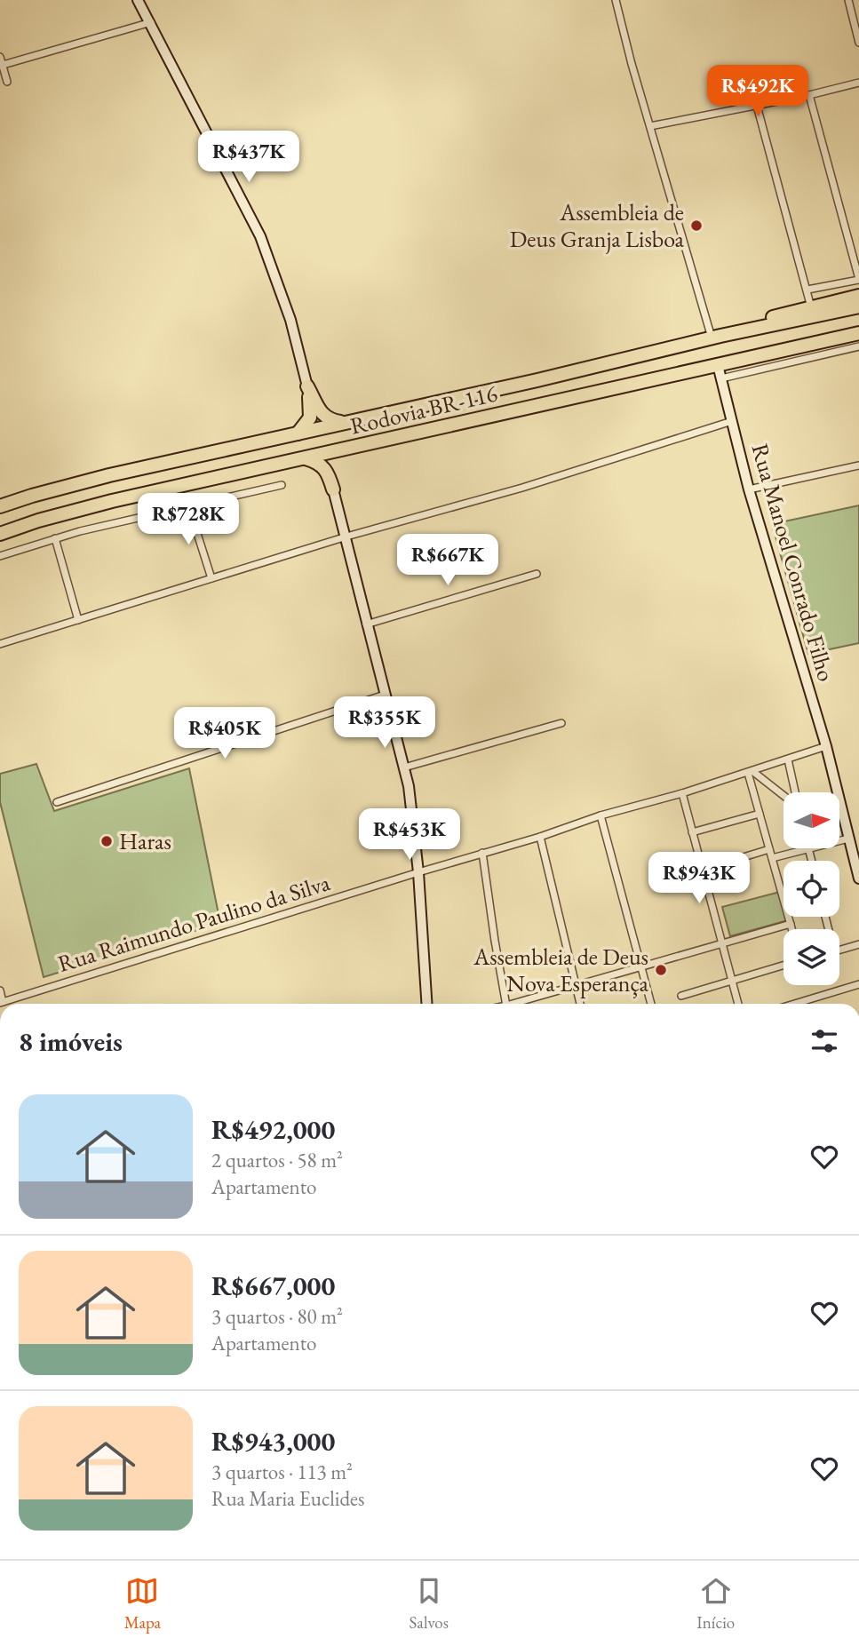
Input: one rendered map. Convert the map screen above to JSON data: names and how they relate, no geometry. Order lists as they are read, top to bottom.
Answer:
{
  "streets": {
    "highway": ["Rodovia BR-116"],
    "street": ["Rua Manoel Conrado Filho", "Rua Raimundo Paulino da Silva"]
  },
  "crossings": [
    ["Rodovia BR-116", "Rua Manoel Conrado Filho"],
    ["Rua Manoel Conrado Filho", "Rua Raimundo Paulino da Silva"]
  ],
  "places": ["Assembleia de Deus Granja Lisboa", "Haras", "Assembleia de Deus Nova Esperança"],
  "north": "right",
  "page": {
    "price": [
      "R$492K",
      "R$437K",
      "R$728K",
      "R$667K",
      "R$355K",
      "R$405K",
      "R$453K",
      "R$943K"
    ],
    "heading": "8 imóveis",
    "list": [
      {
        "name": "R$492,000",
        "note": "2 quartos · 58 m² · Apartamento"
      },
      {
        "name": "R$667,000",
        "note": "3 quartos · 80 m² · Apartamento"
      },
      {
        "name": "R$943,000",
        "note": "3 quartos · 113 m² · Rua Maria Euclides"
      }
    ],
    "tabs": ["Mapa", "Salvos", "Início"]
  }
}
